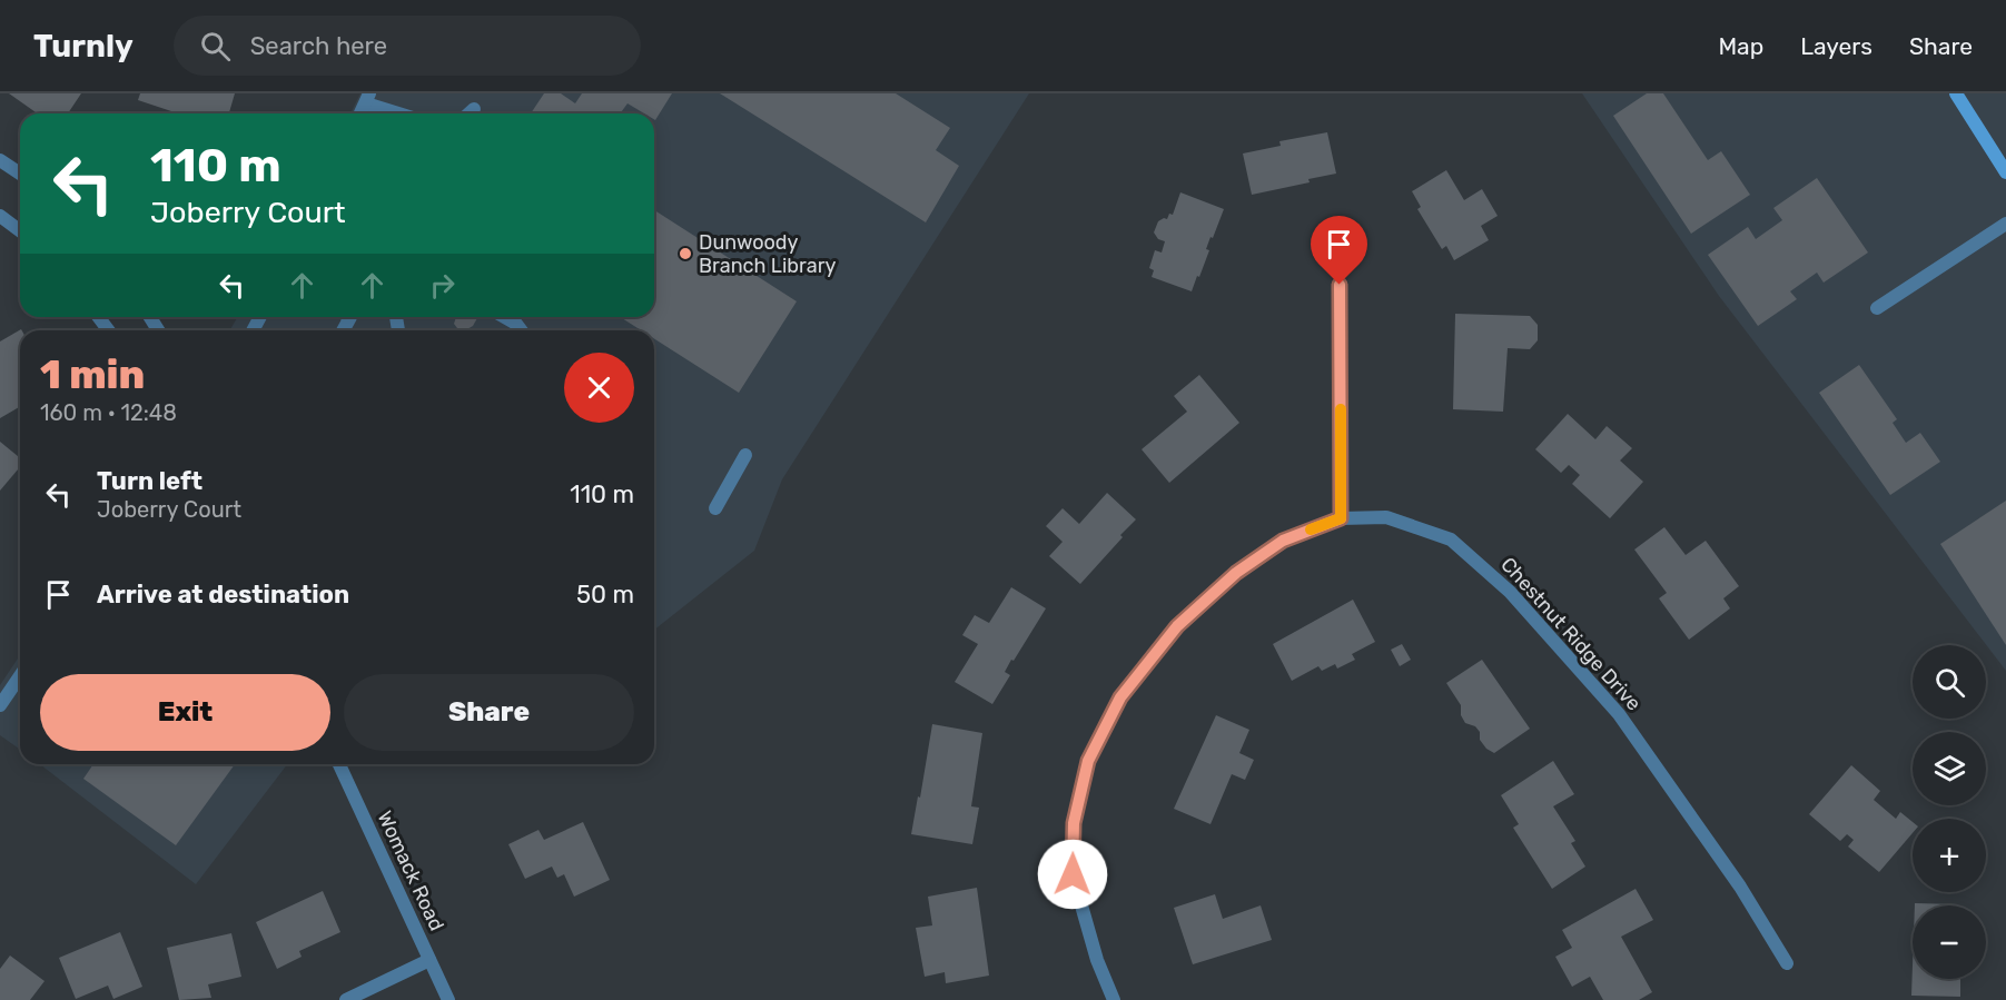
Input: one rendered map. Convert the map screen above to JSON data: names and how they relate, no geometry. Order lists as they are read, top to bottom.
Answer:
{
  "streets": {
    "street": ["Chestnut Ridge Drive", "Womack Road"]
  },
  "places": ["Dunwoody Branch Library"],
  "page": {
    "header": "Turnly",
    "search": "Search here",
    "nav": ["Map", "Layers", "Share"],
    "turn": ["110 m", "Joberry Court"],
    "heading": ["1 min", "160 m · 12:48"],
    "list": [
      {
        "name": "Turn left",
        "note": "Joberry Court",
        "value": "110 m"
      },
      {
        "name": "Arrive at destination",
        "value": "50 m"
      }
    ],
    "map_buttons": ["+", "−"],
    "buttons": ["Exit", "Share"]
  }
}
